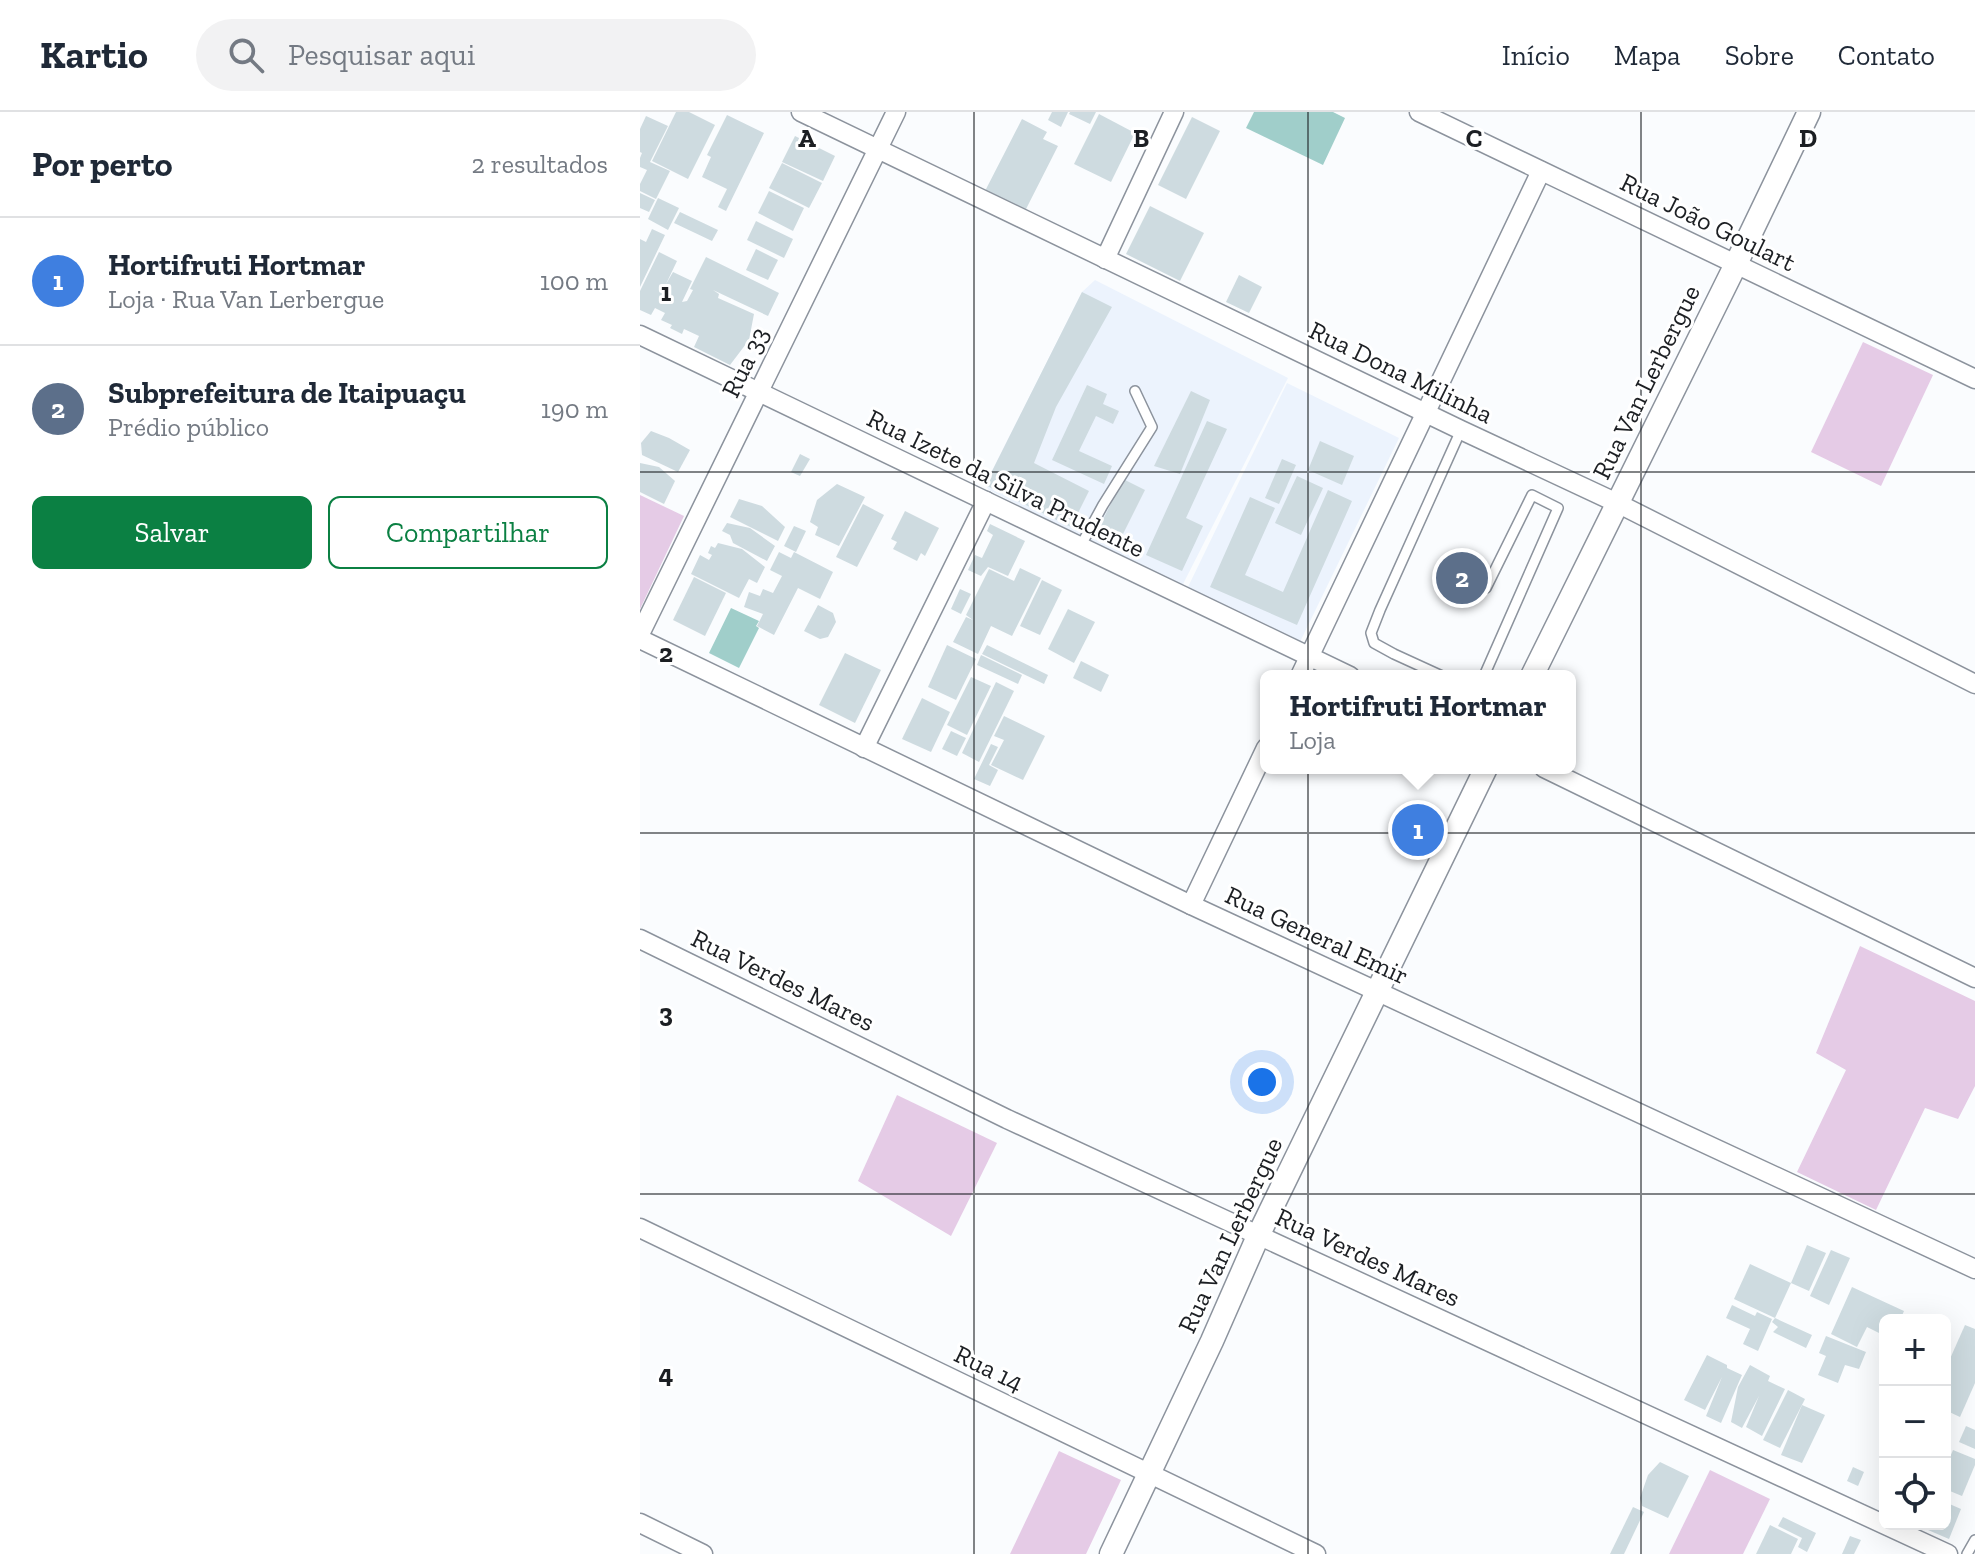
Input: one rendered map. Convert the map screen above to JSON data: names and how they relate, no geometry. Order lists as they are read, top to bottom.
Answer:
{
  "streets": {
    "street": [
      "Rua João Goulart",
      "Rua 33",
      "Rua Dona Milinha",
      "Rua Van Lerbergue",
      "Rua Izete da Silva Prudente",
      "Rua General Emir",
      "Rua Verdes Mares",
      "Rua 14"
    ]
  },
  "crossings": [
    ["Rua João Goulart", "Rua Van Lerbergue"],
    ["Rua 33", "Rua Dona Milinha"],
    ["Rua 33", "Rua Izete da Silva Prudente"],
    ["Rua 33", "Rua General Emir"],
    ["Rua Dona Milinha", "Rua Van Lerbergue"],
    ["Rua Van Lerbergue", "Rua General Emir"],
    ["Rua Van Lerbergue", "Rua Verdes Mares"],
    ["Rua Van Lerbergue", "Rua 14"]
  ],
  "page": {
    "header": "Kartio",
    "search": "Pesquisar aqui",
    "nav": [
      "Início",
      "Mapa",
      "Sobre",
      "Contato"
    ],
    "heading": ["Por perto", "2 resultados"],
    "list": [
      {
        "mark": "1",
        "name": "Hortifruti Hortmar",
        "note": "Loja · Rua Van Lerbergue",
        "value": "100 m"
      },
      {
        "mark": "2",
        "name": "Subprefeitura de Itaipuaçu",
        "note": "Prédio público",
        "value": "190 m"
      }
    ],
    "buttons": ["Salvar", "Compartilhar"],
    "pins": ["2", "1"],
    "popup": ["Hortifruti Hortmar", "Loja"],
    "map_buttons": ["+", "−"]
  },
  "grid": {
    "columns": [
      "A",
      "B",
      "C",
      "D"
    ],
    "rows": [
      "1",
      "2",
      "3",
      "4"
    ]
  }
}
